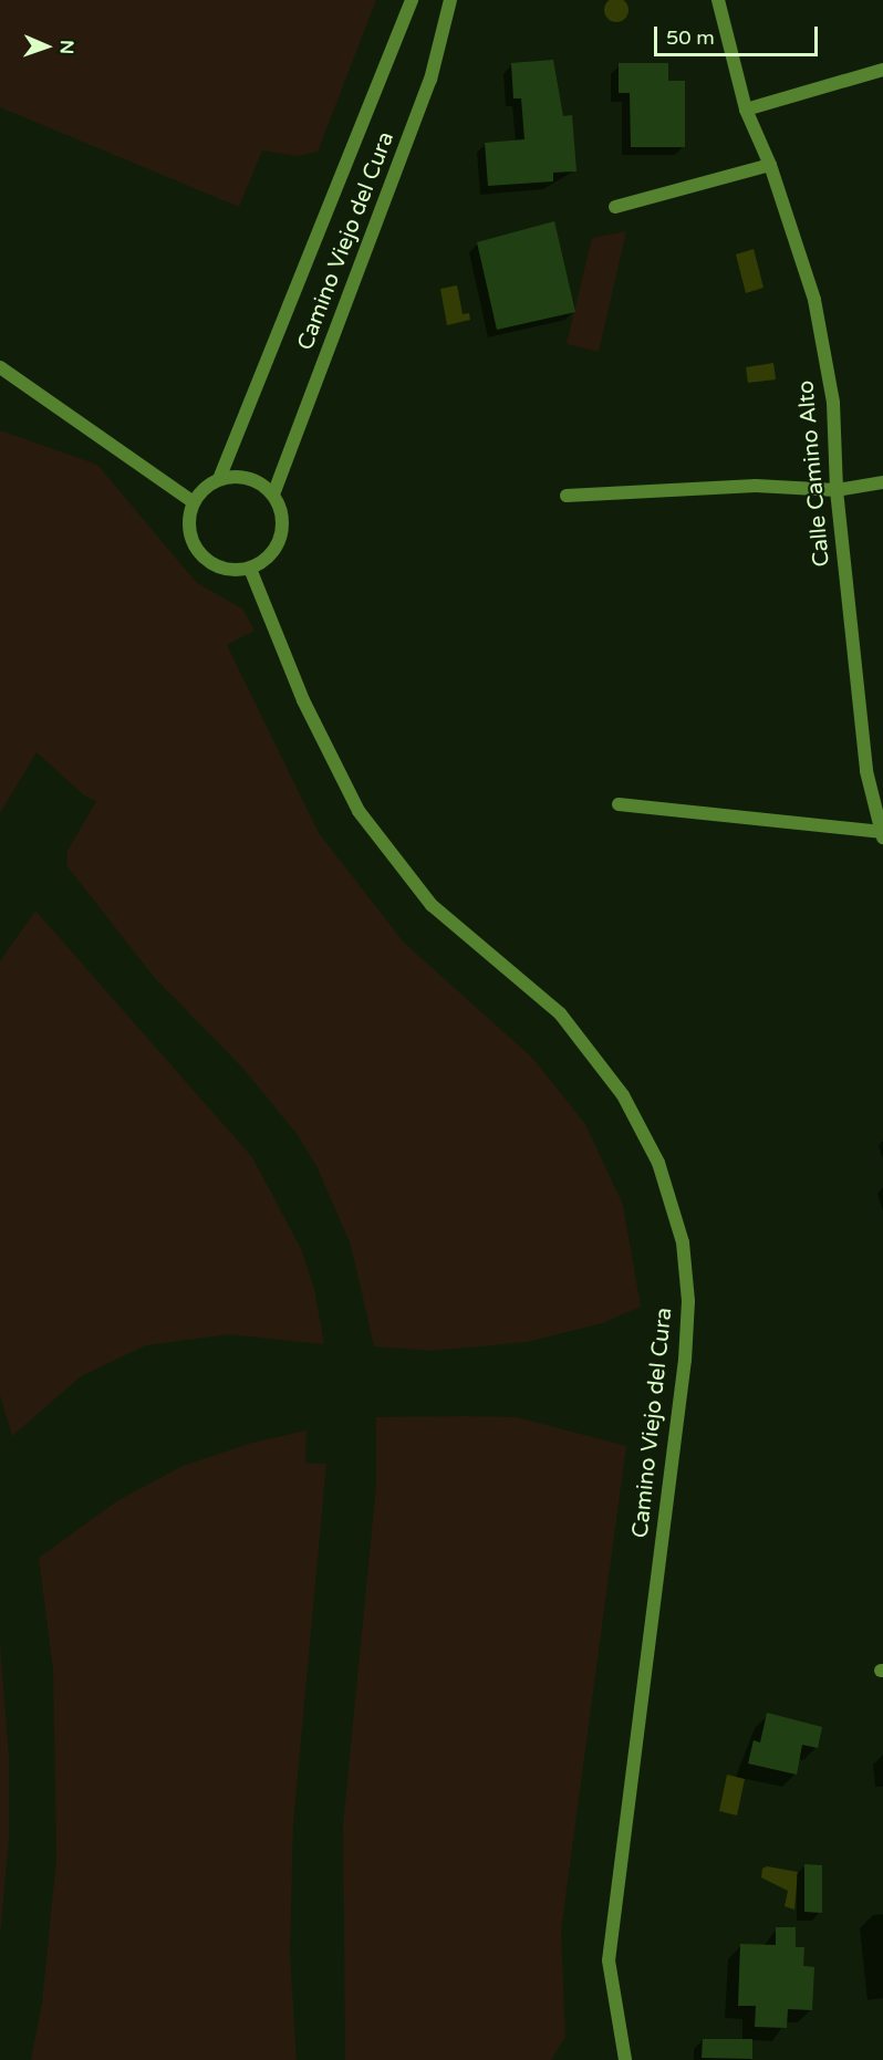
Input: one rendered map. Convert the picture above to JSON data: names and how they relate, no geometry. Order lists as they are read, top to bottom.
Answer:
{
  "streets": {
    "street": ["Camino Viejo del Cura", "Calle Camino Alto"]
  },
  "scale_bar": "50 m",
  "north": "right"
}
